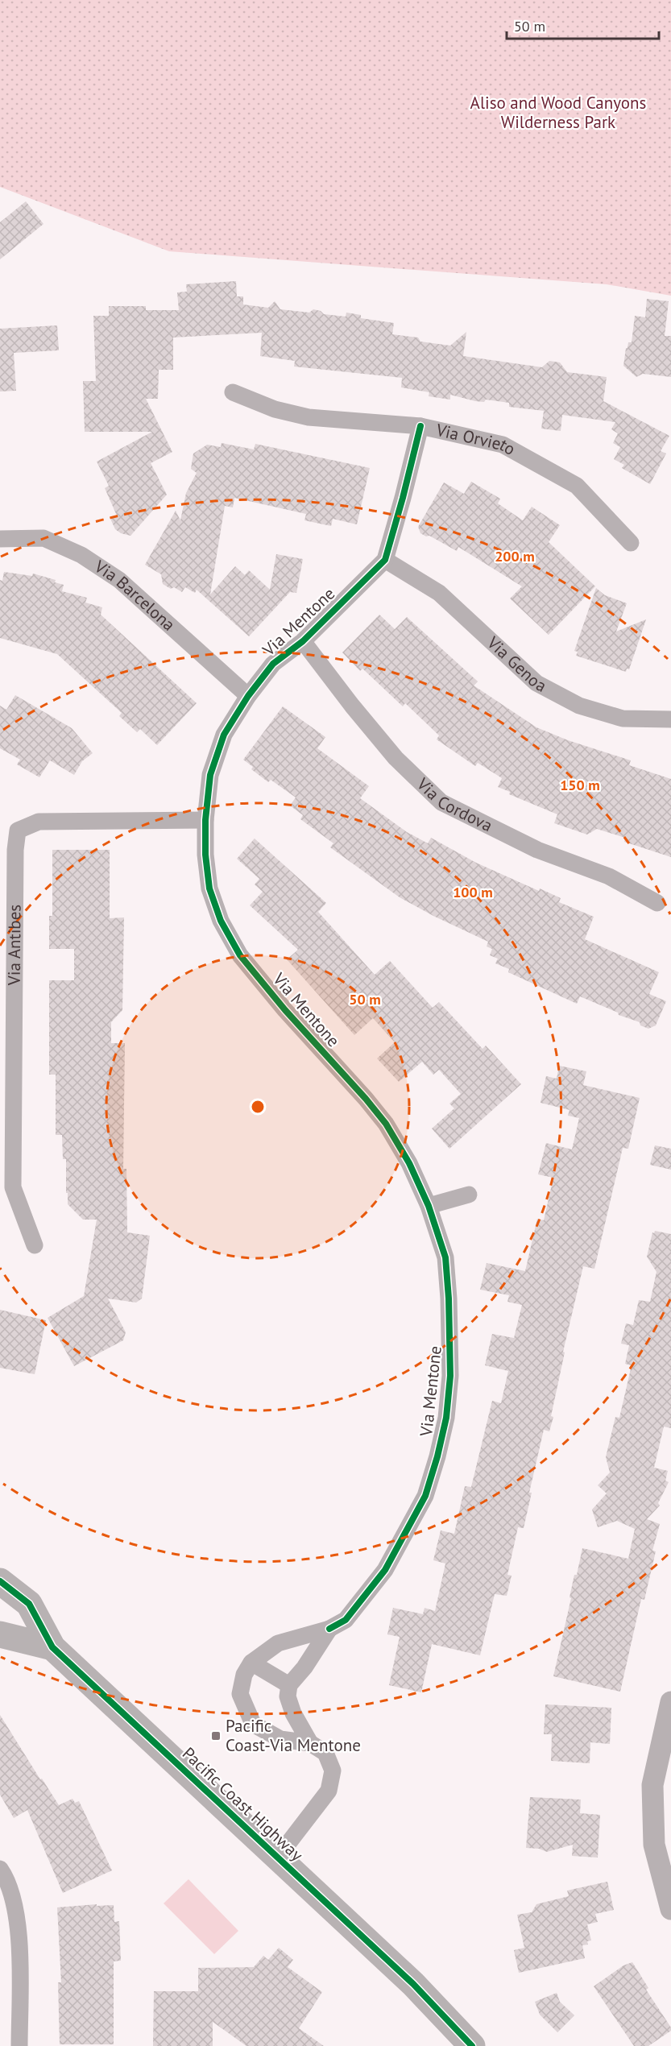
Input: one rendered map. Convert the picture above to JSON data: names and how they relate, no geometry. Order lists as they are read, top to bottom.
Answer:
{
  "streets": {
    "highway": ["Pacific Coast Highway"],
    "street": [
      "Via Orvieto",
      "Via Barcelona",
      "Via Mentone",
      "Via Genoa",
      "Via Cordova",
      "Via Antibes"
    ]
  },
  "crossings": [
    ["Via Orvieto", "Via Mentone"],
    ["Via Barcelona", "Via Mentone"],
    ["Via Mentone", "Via Genoa"],
    ["Via Mentone", "Via Cordova"],
    ["Via Mentone", "Via Antibes"]
  ],
  "parks": ["Aliso and Wood Canyons Wilderness Park"],
  "places": {
    "transit": ["Pacific Coast-Via Mentone"]
  },
  "scale_bar": "50 m",
  "rings": [
    "200 m",
    "150 m",
    "100 m",
    "50 m"
  ]
}
